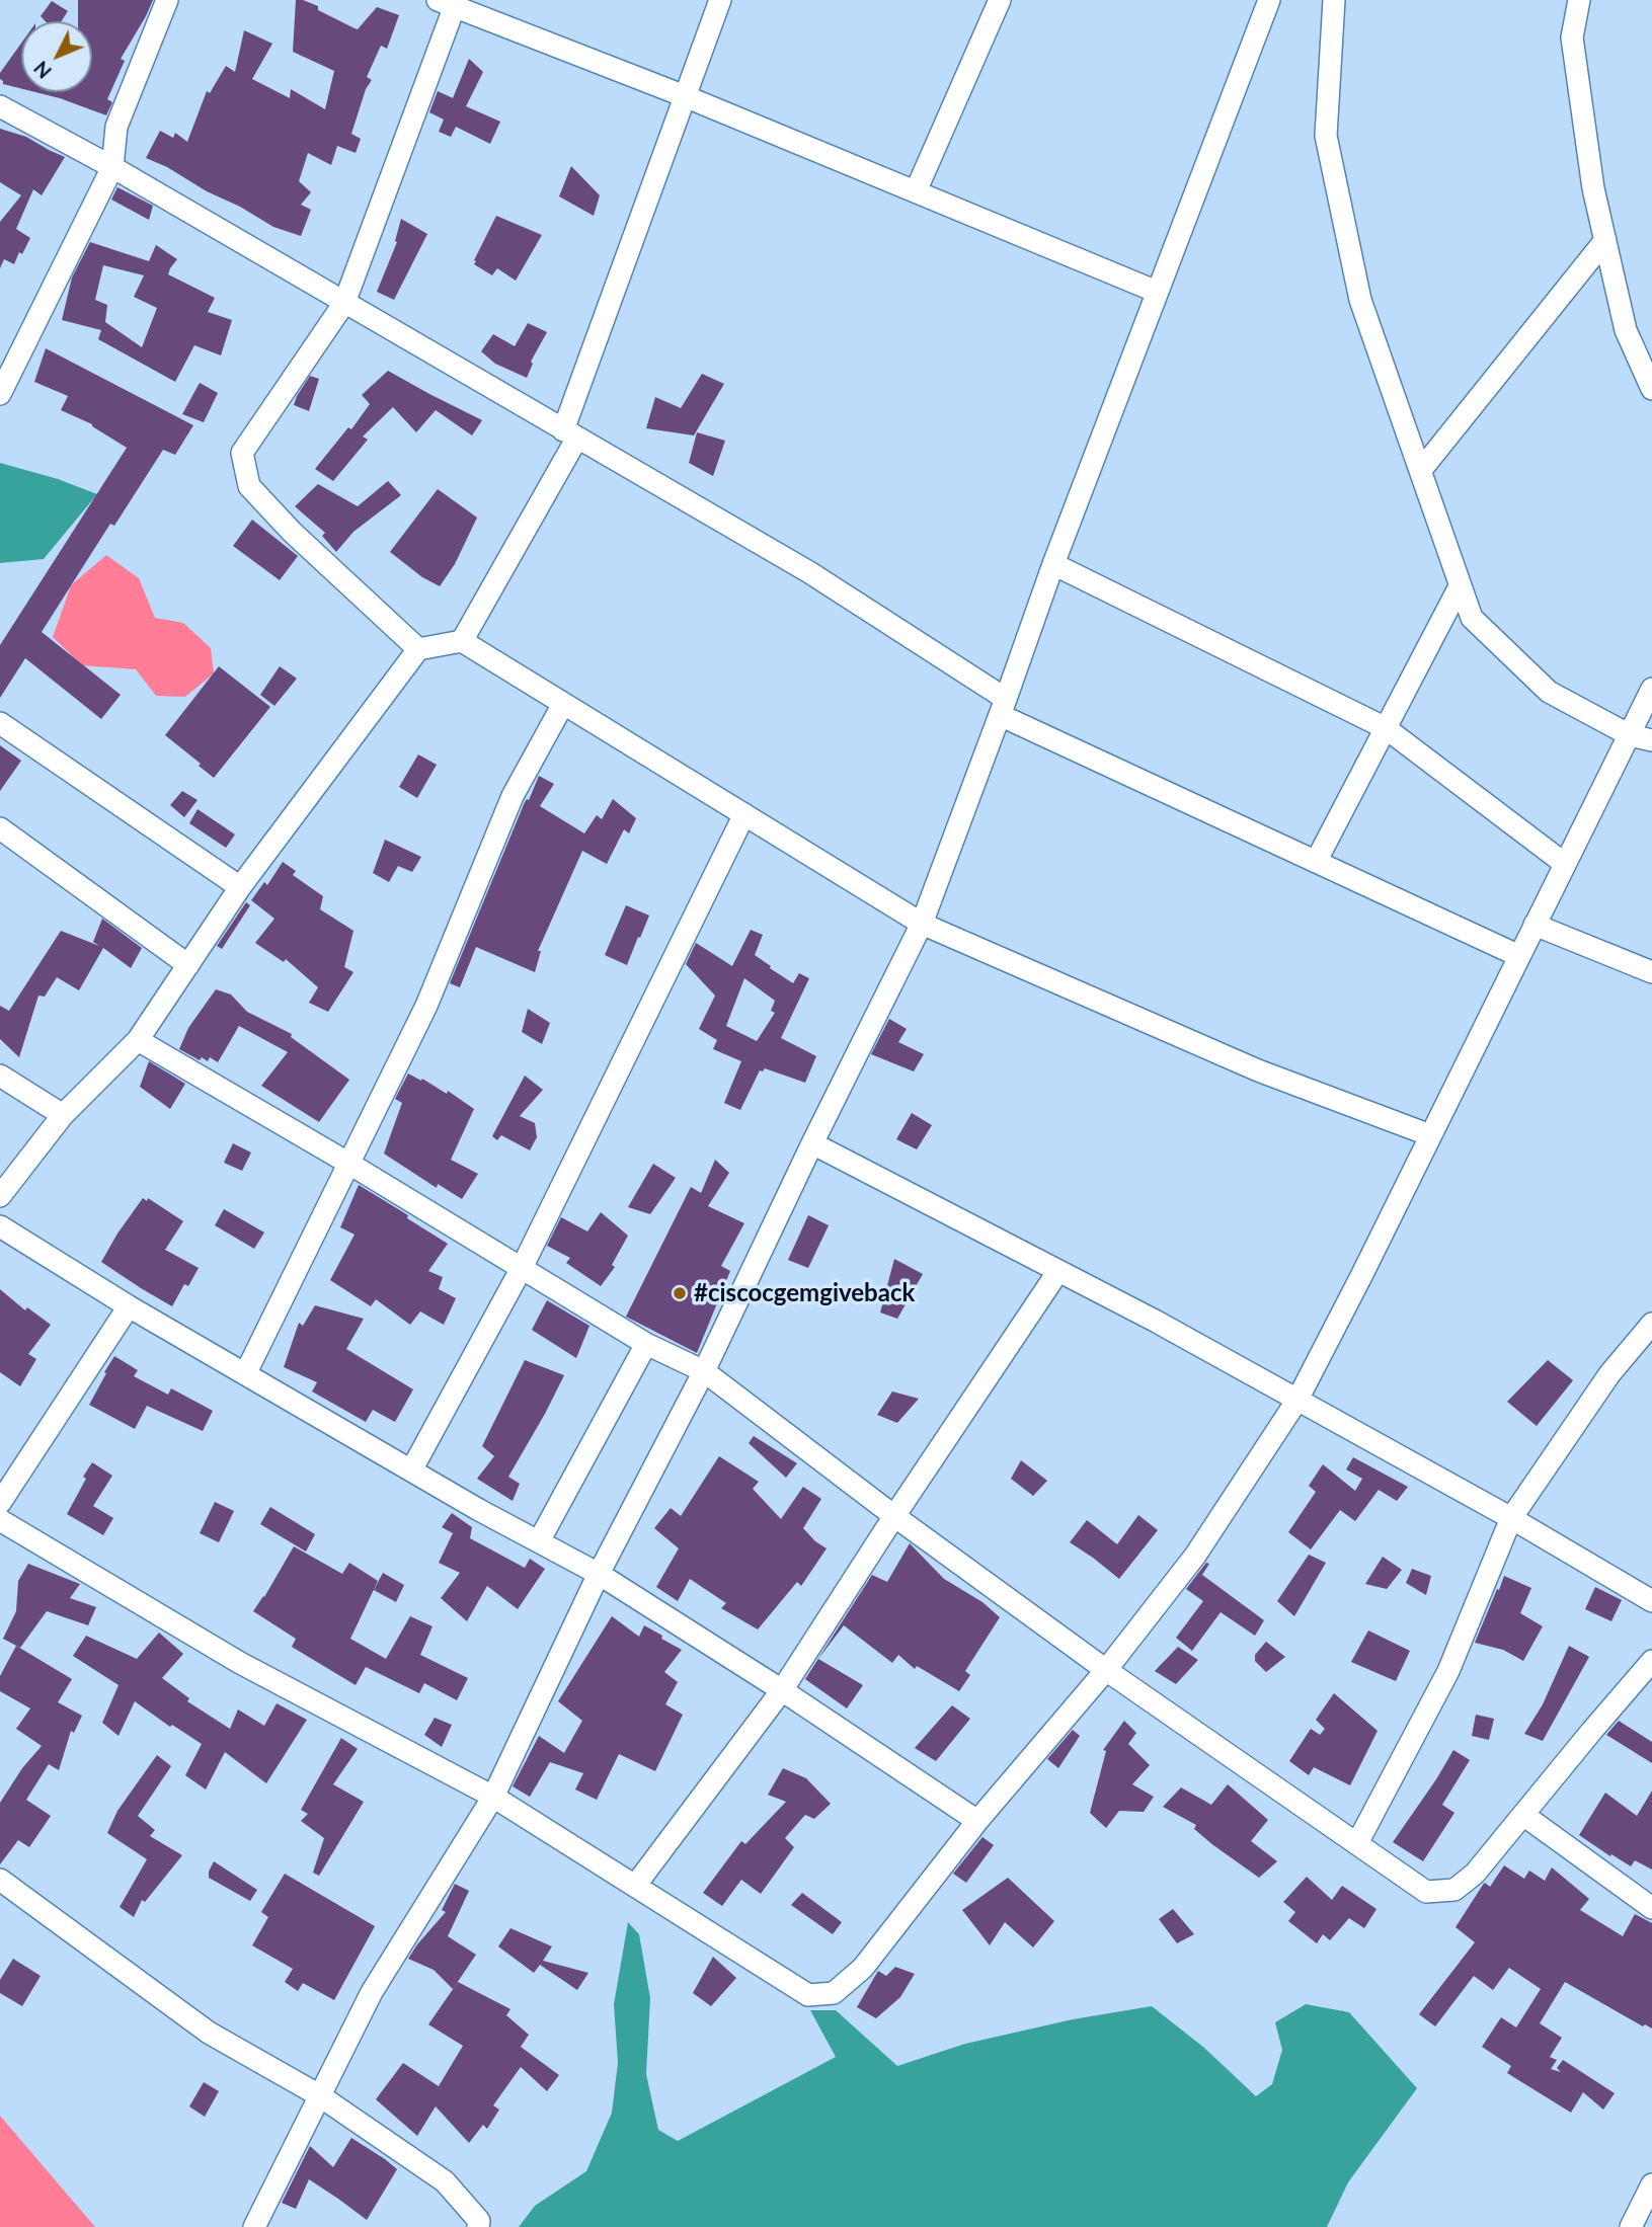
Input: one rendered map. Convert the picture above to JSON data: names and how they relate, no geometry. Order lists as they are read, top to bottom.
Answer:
{
  "places": ["#ciscocgemgiveback"],
  "north": "bottom left"
}
